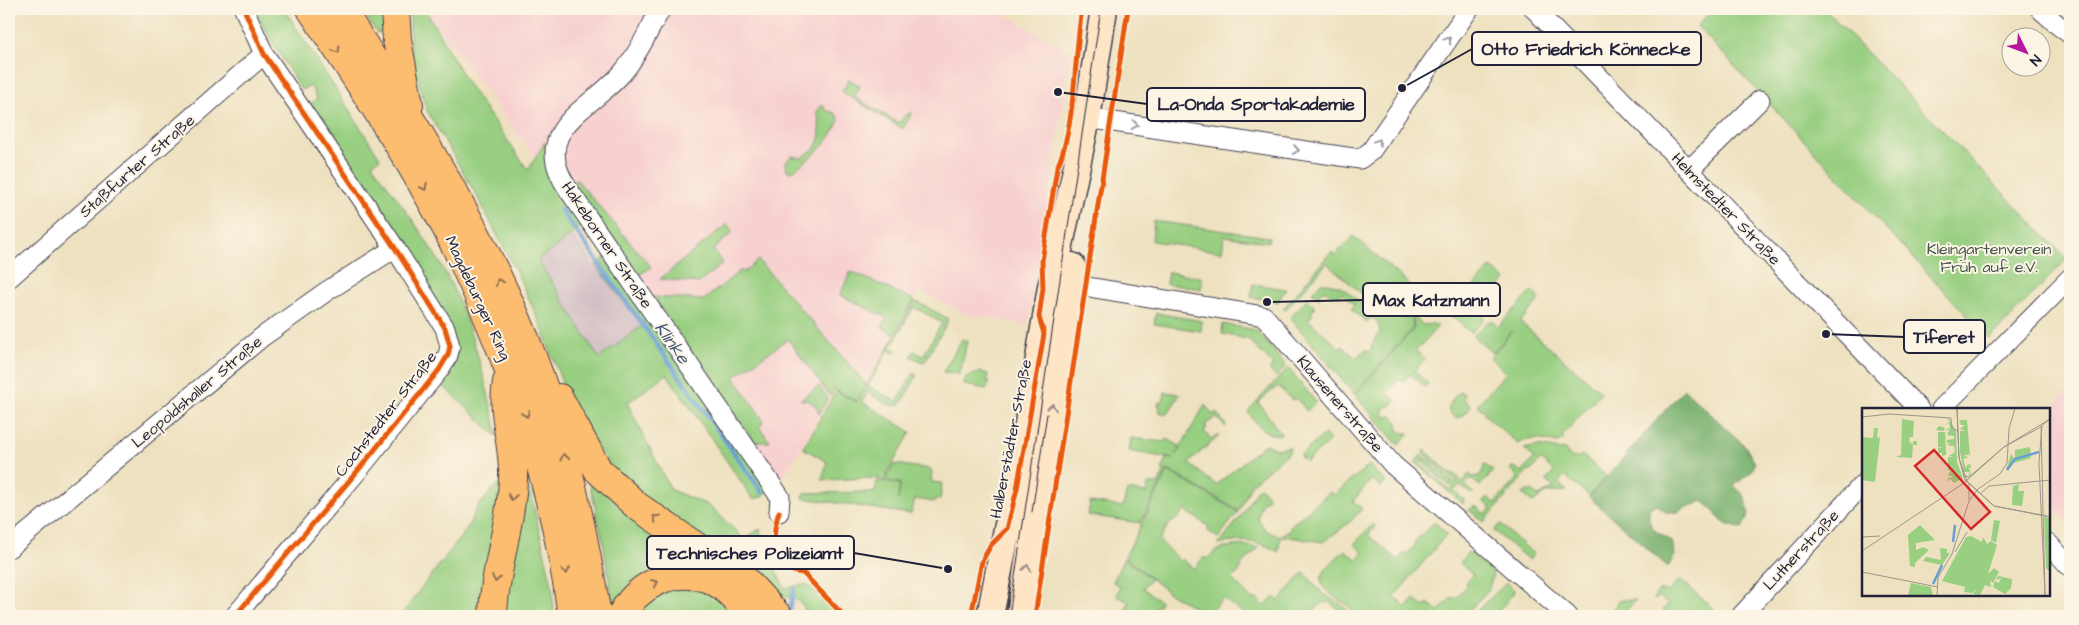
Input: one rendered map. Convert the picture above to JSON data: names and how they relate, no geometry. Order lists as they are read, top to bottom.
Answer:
{
  "streets": {
    "highway": ["Magdeburger Ring"],
    "street": [
      "Staßfurter Straße",
      "Helmstedter Straße",
      "Hakeborner Straße",
      "Leopoldshaller Straße",
      "Klausenerstraße",
      "Cochstedter Straße",
      "Halberstädter Straße",
      "Lutherstraße"
    ]
  },
  "crossings": [
    ["Staßfurter Straße", "Cochstedter Straße"],
    ["Leopoldshaller Straße", "Cochstedter Straße"],
    ["Klausenerstraße", "Halberstädter Straße"]
  ],
  "water": ["Klinke"],
  "parks": ["Kleingartenverein Früh auf e.V."],
  "places": [
    "Otto Friedrich Könnecke",
    "La-Onda Sportakademie",
    "Max Katzmann",
    "Tiferet",
    "Technisches Polizeiamt"
  ],
  "north": "bottom right"
}
